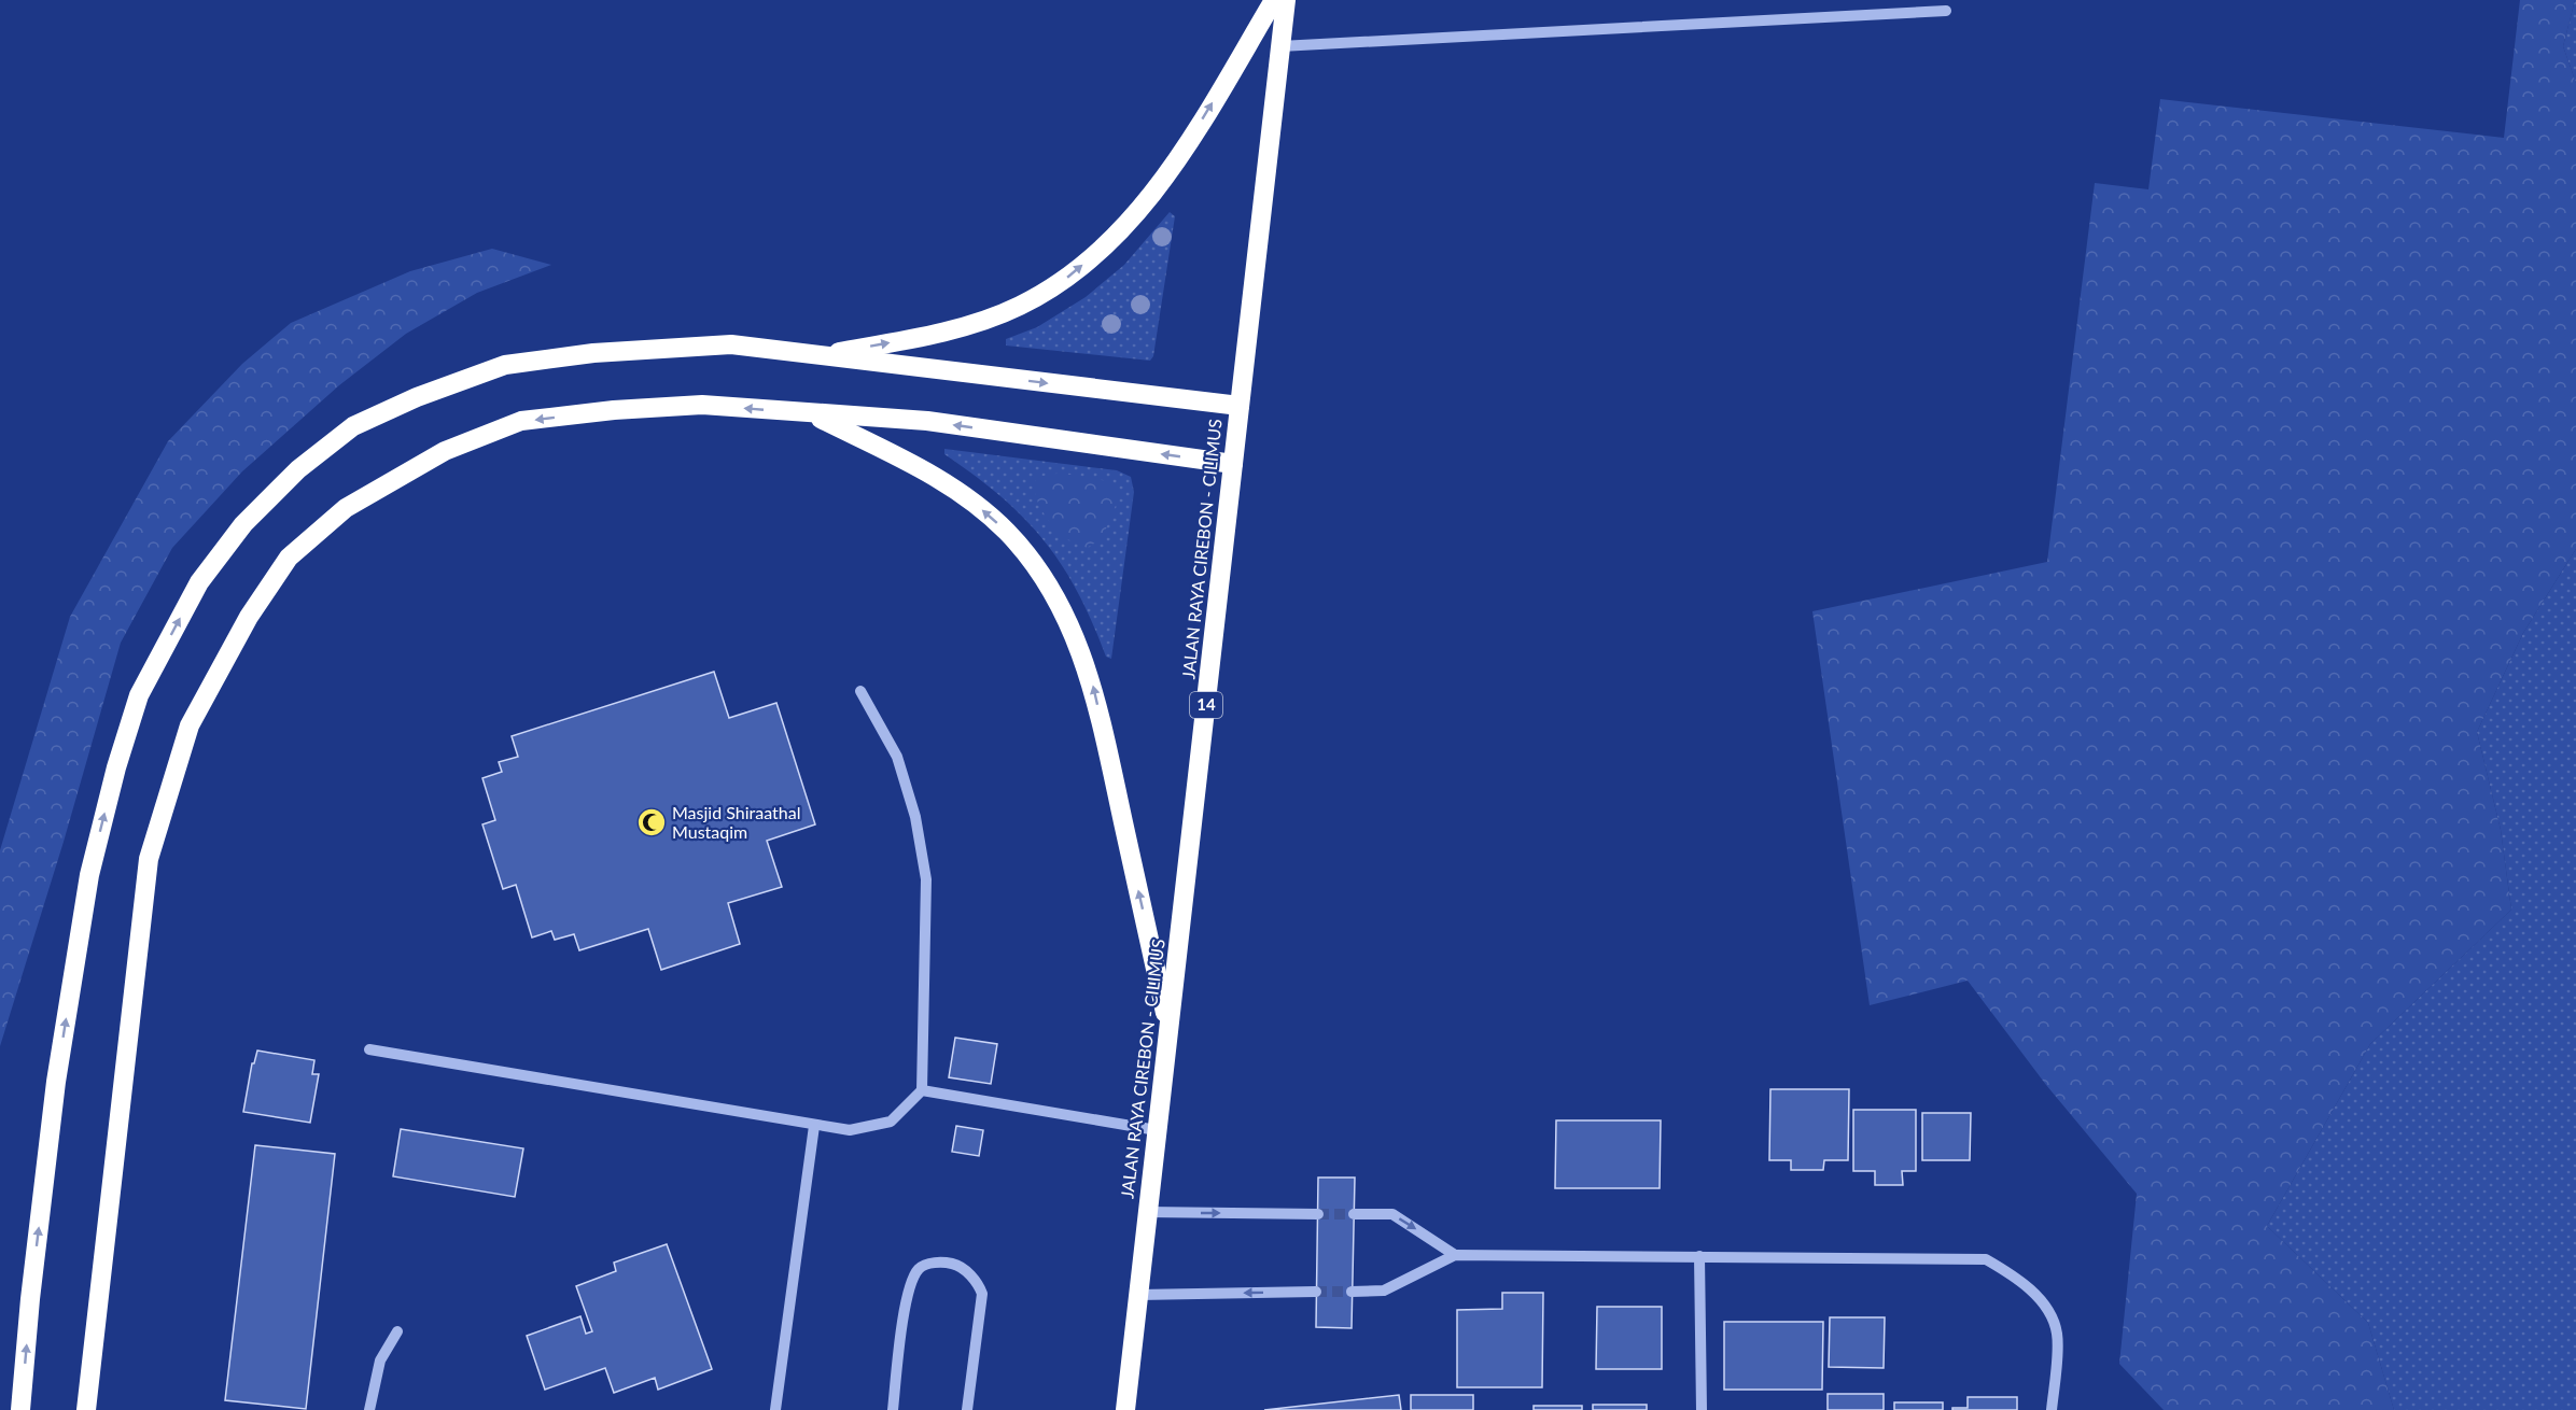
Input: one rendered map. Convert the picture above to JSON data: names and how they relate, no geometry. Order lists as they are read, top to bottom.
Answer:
{
  "streets": {
    "highway": ["JALAN RAYA CIREBON - CILIMUS", "14"]
  },
  "places": {
    "mosque": ["Masjid Shiraathal Mustaqim"]
  }
}
